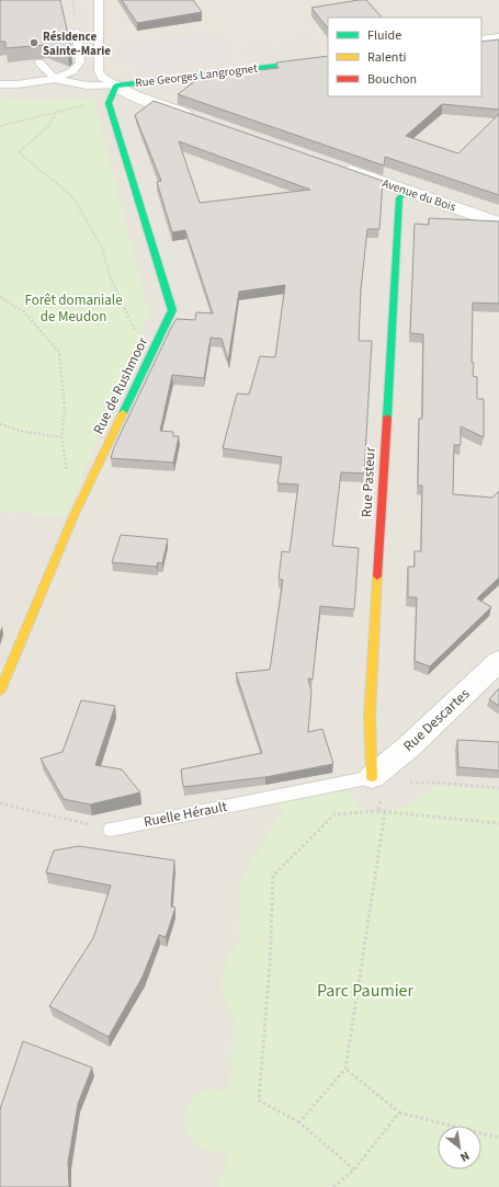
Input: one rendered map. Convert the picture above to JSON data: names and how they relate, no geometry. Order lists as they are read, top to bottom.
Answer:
{
  "streets": {
    "street": [
      "Rue Georges Langrognet",
      "Avenue du Bois",
      "Rue de Rushmoor",
      "Rue Pasteur",
      "Rue Descartes"
    ],
    "lane": ["Ruelle Hérault"]
  },
  "crossings": [
    ["Avenue du Bois", "Rue Pasteur"],
    ["Rue Pasteur", "Rue Descartes"],
    ["Rue Pasteur", "Ruelle Hérault"],
    ["Rue Descartes", "Ruelle Hérault"]
  ],
  "parks": ["Forêt domaniale de Meudon", "Parc Paumier"],
  "places": ["Résidence Sainte-Marie"],
  "legend": ["Fluide", "Ralenti", "Bouchon"],
  "north": "bottom right"
}
